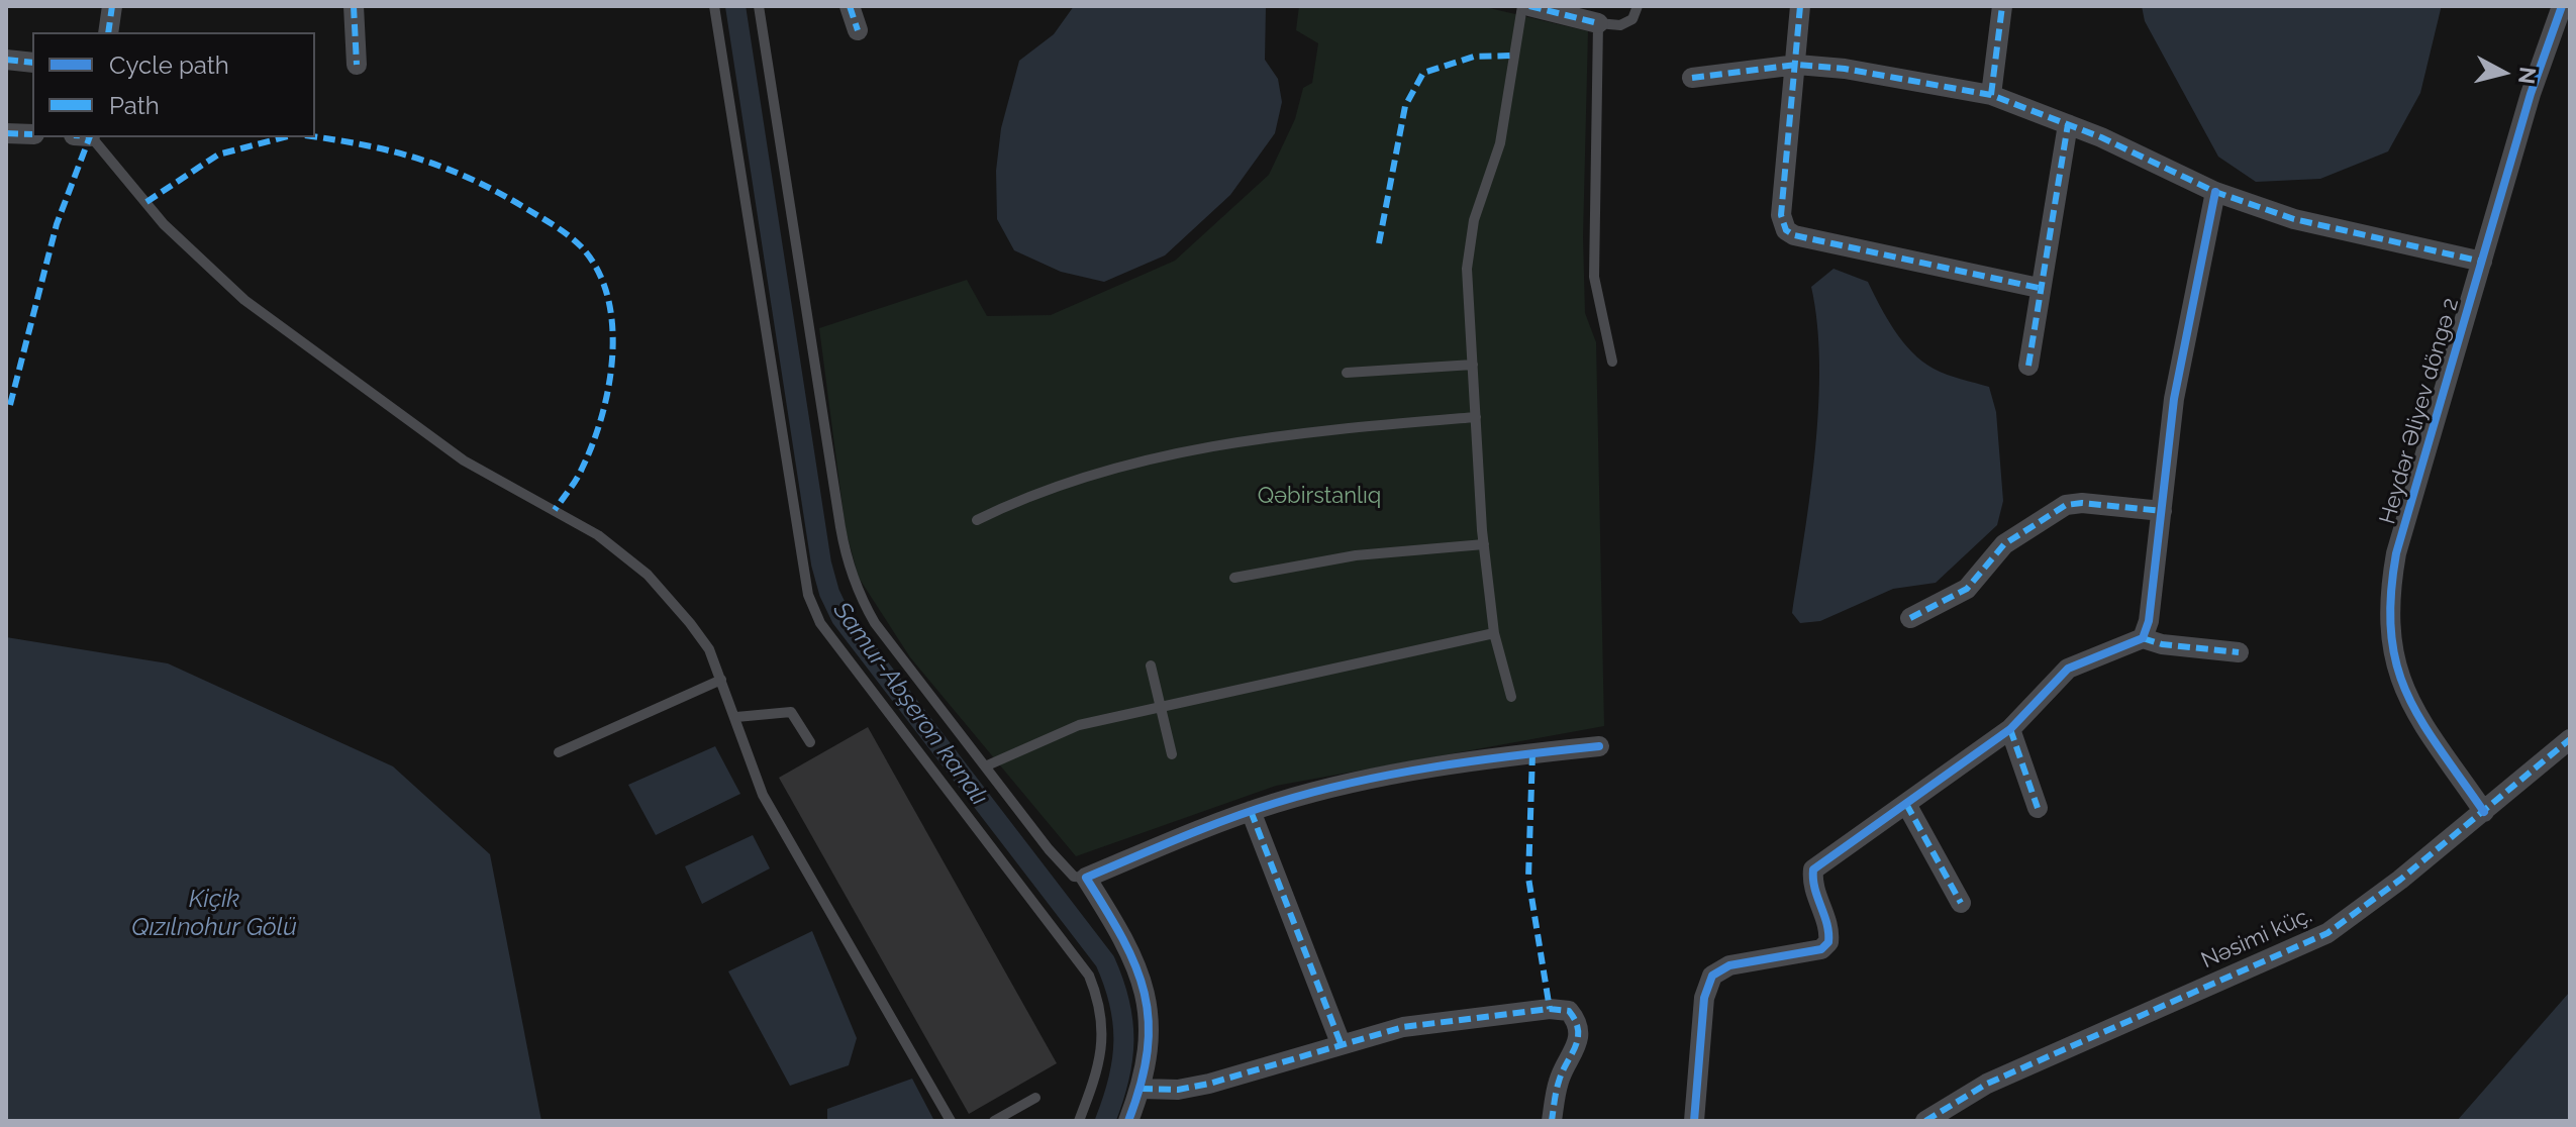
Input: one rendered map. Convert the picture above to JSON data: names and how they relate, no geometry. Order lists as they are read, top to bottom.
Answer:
{
  "streets": {
    "street": ["Heydər Əliyev döngə 2", "Nəsimi küç."]
  },
  "crossings": [
    ["Heydər Əliyev döngə 2", "Nəsimi küç."]
  ],
  "water": ["Samur-Abşeron kanalı", "Kiçik Qızılnohur Gölü"],
  "parks": ["Qəbirstanlıq"],
  "legend": ["Cycle path", "Path"],
  "north": "right"
}
